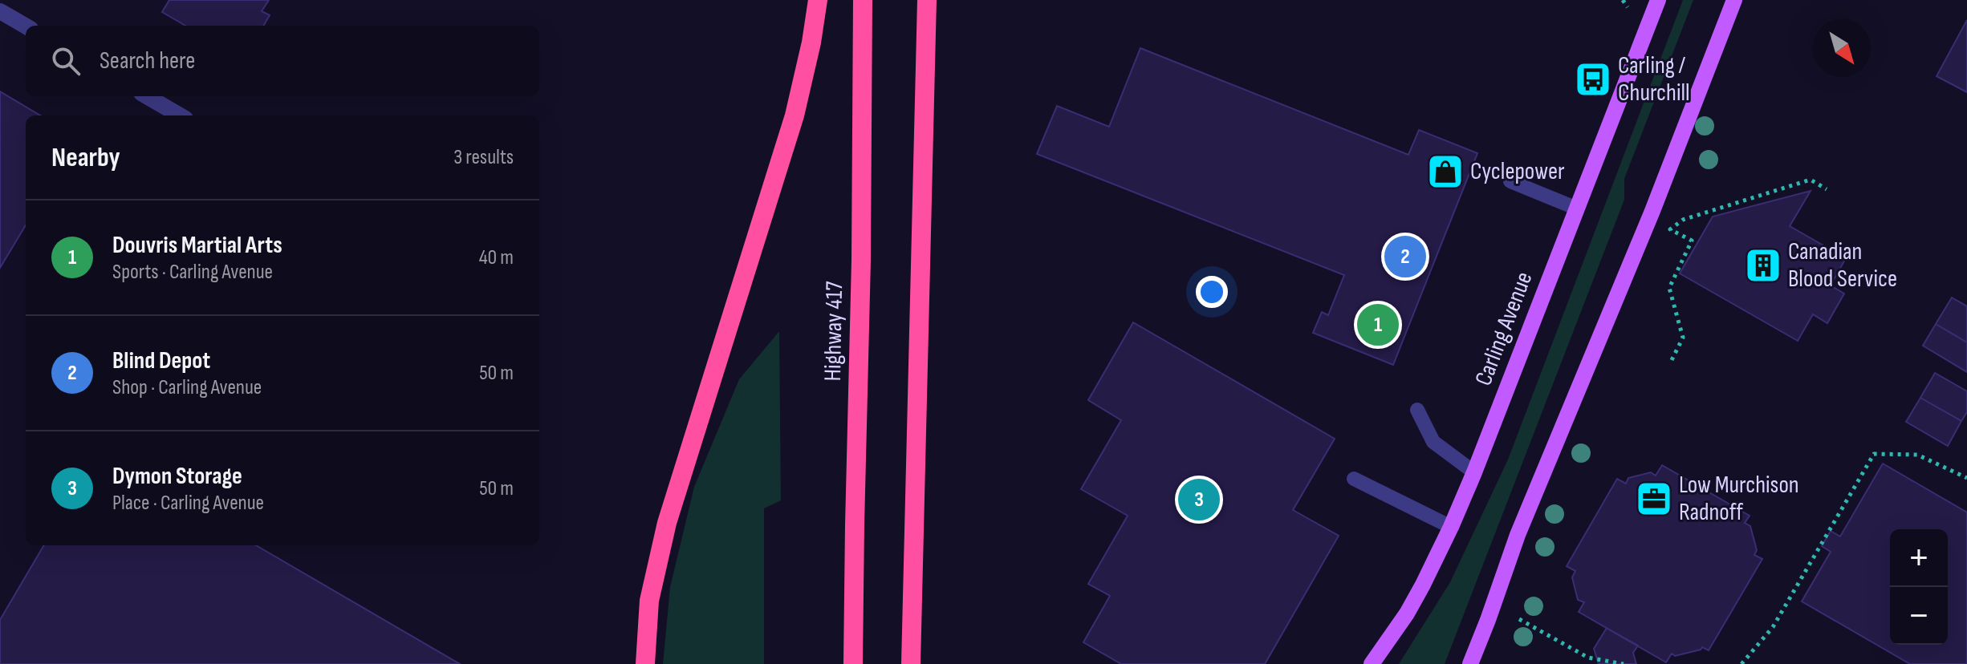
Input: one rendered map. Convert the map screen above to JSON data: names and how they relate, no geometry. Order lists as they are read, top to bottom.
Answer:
{
  "streets": {
    "highway": ["Highway 417"],
    "main road": ["Carling Avenue"]
  },
  "places": {
    "bus stop": ["Carling / Churchill"],
    "shop": ["Cyclepower"],
    "building": ["Canadian Blood Service"],
    "office": ["Low Murchison Radnoff"]
  },
  "north": "bottom right",
  "page": {
    "search": "Search here",
    "heading": ["Nearby", "3 results"],
    "list": [
      {
        "mark": "1",
        "name": "Douvris Martial Arts",
        "note": "Sports · Carling Avenue",
        "value": "40 m"
      },
      {
        "mark": "2",
        "name": "Blind Depot",
        "note": "Shop · Carling Avenue",
        "value": "50 m"
      },
      {
        "mark": "3",
        "name": "Dymon Storage",
        "note": "Place · Carling Avenue",
        "value": "50 m"
      }
    ],
    "pins": ["2", "1", "3"],
    "map_buttons": ["+", "−"]
  }
}
